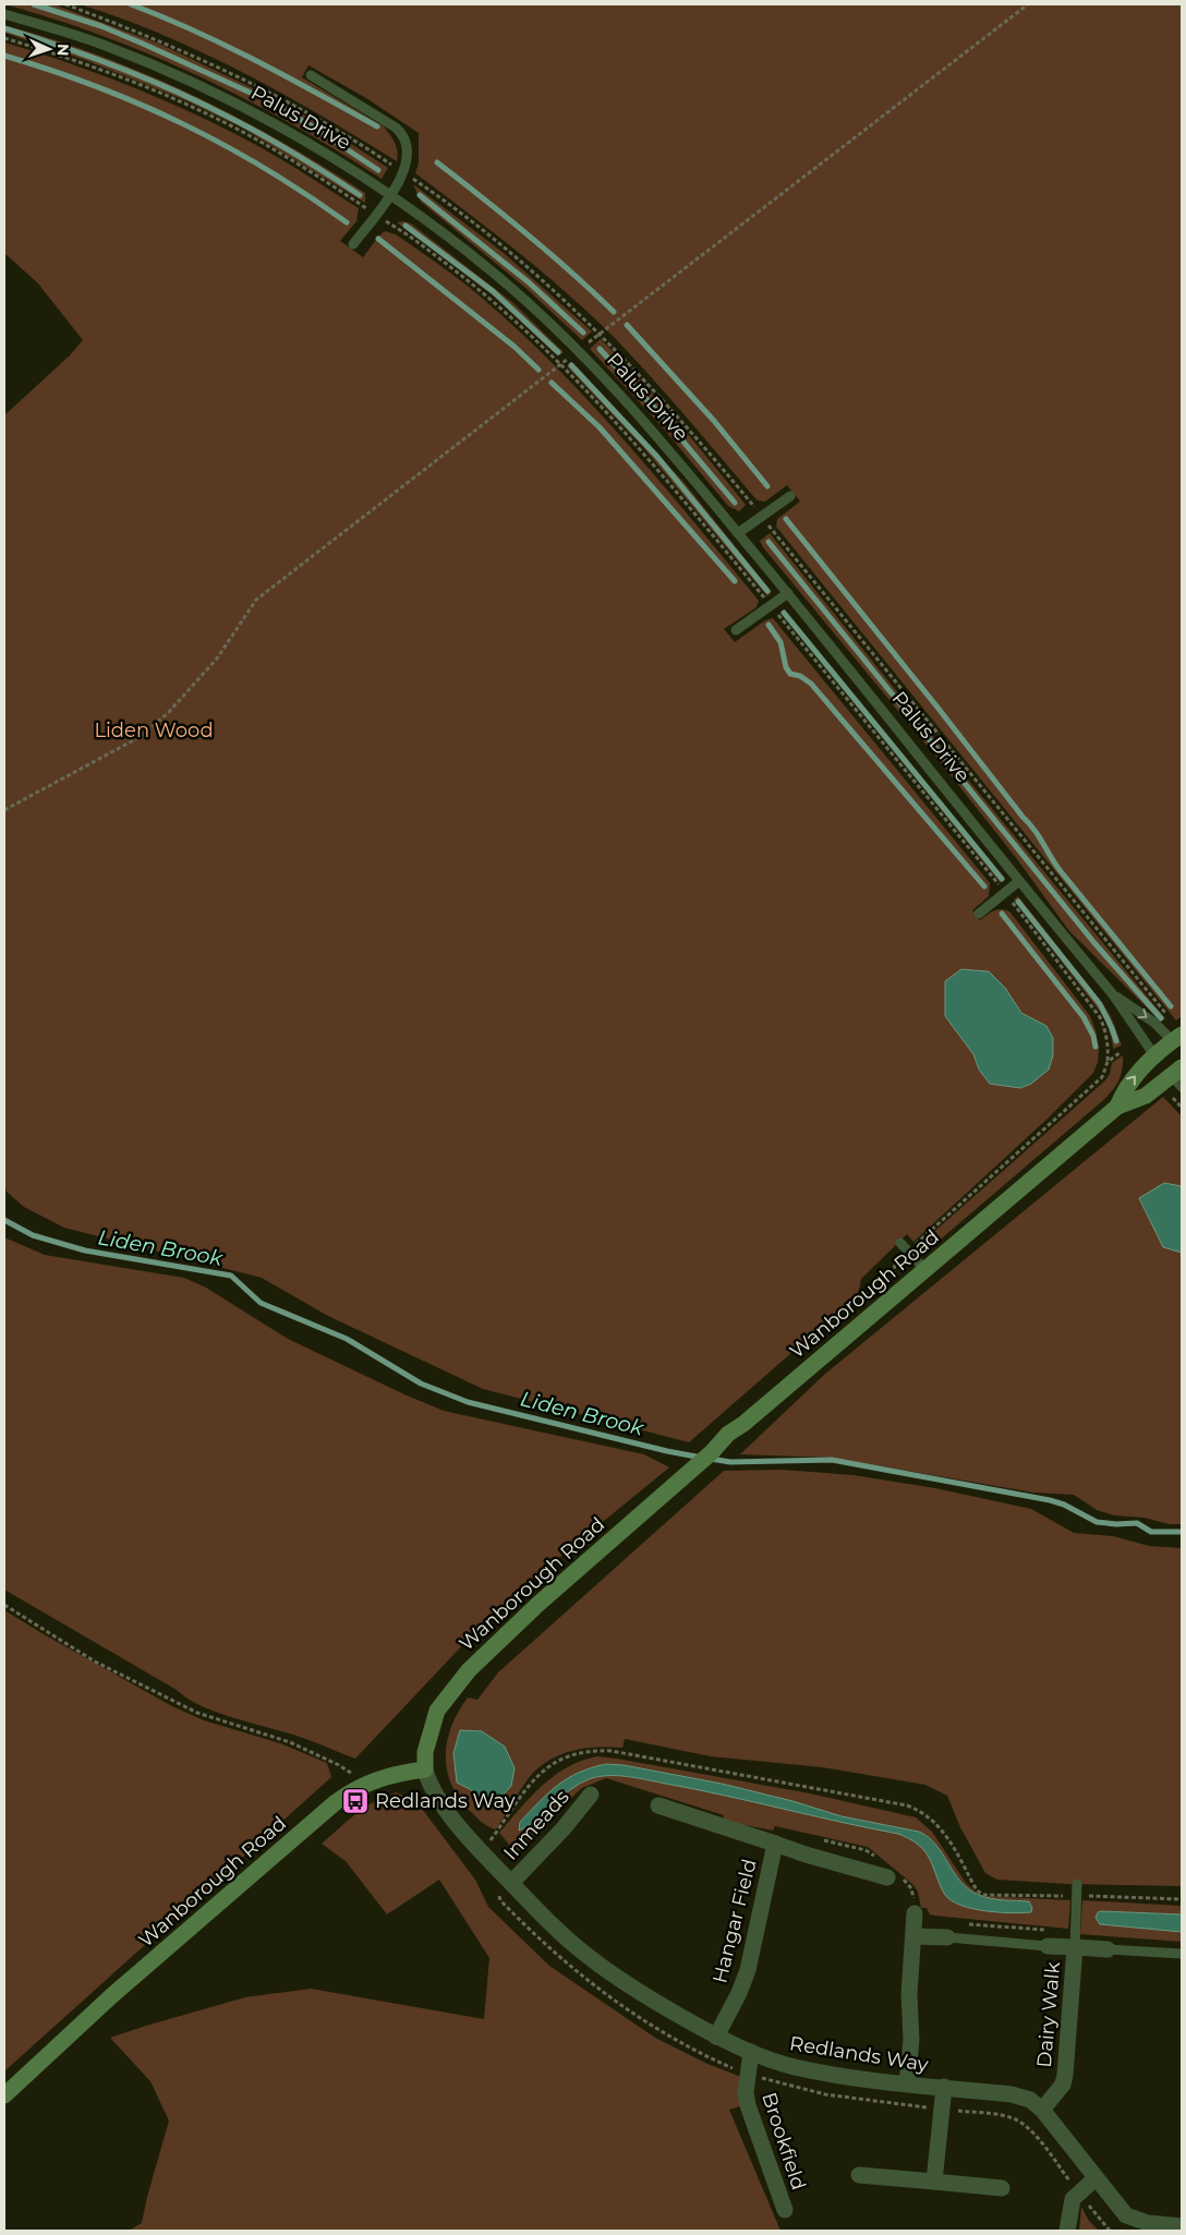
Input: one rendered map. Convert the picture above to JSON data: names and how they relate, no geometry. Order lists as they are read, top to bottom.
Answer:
{
  "streets": {
    "street": [
      "Palus Drive",
      "Wanborough Road",
      "Inmeads",
      "Hangar Field",
      "Dairy Walk",
      "Redlands Way",
      "Brookfield"
    ]
  },
  "crossings": [
    ["Palus Drive", "Wanborough Road"],
    ["Wanborough Road", "Redlands Way"],
    ["Inmeads", "Redlands Way"],
    ["Hangar Field", "Redlands Way"],
    ["Dairy Walk", "Redlands Way"],
    ["Redlands Way", "Brookfield"]
  ],
  "water": ["Liden Brook"],
  "parks": ["Liden Wood"],
  "places": {
    "bus stop": ["Redlands Way"]
  },
  "north": "right"
}
